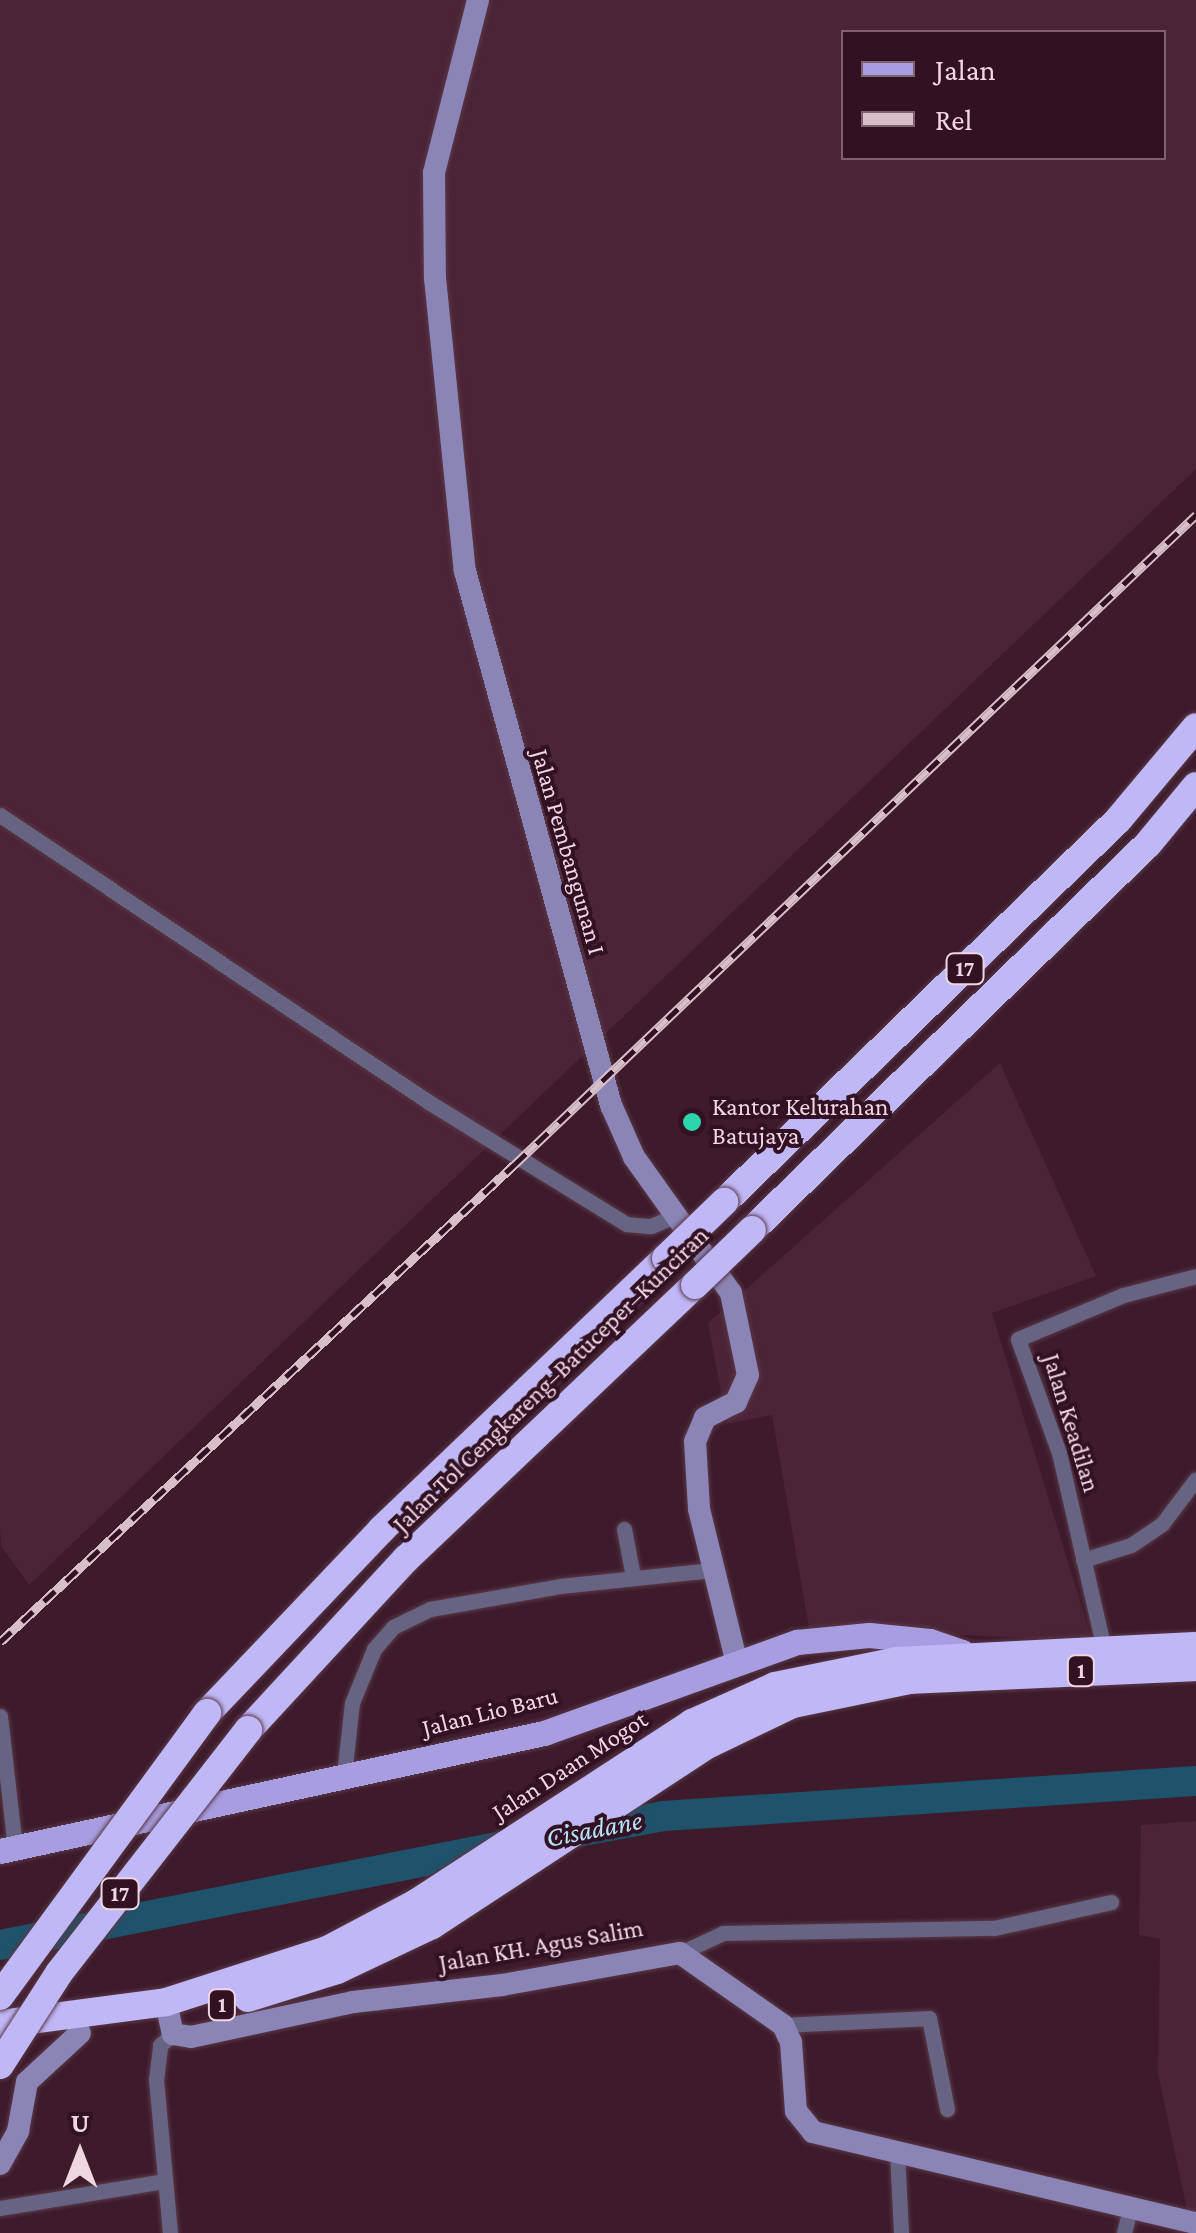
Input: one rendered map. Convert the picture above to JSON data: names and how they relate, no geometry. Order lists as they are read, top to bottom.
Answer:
{
  "streets": {
    "highway": ["17", "Jalan Tol Cengkareng–Batuceper–Kunciran", "1"],
    "main road": ["Jalan Lio Baru"],
    "street": ["Jalan Pembangunan I", "Jalan Keadilan", "Jalan KH. Agus Salim"]
  },
  "crossings": [
    ["Jalan Pembangunan I", "Jalan Lio Baru"],
    ["Jalan Keadilan", "1"],
    ["1", "Jalan Lio Baru"],
    ["1", "Jalan KH. Agus Salim"]
  ],
  "water": ["Cisadane"],
  "places": ["Kantor Kelurahan Batujaya"],
  "legend": ["Jalan", "Rel"],
  "north": "top"
}
